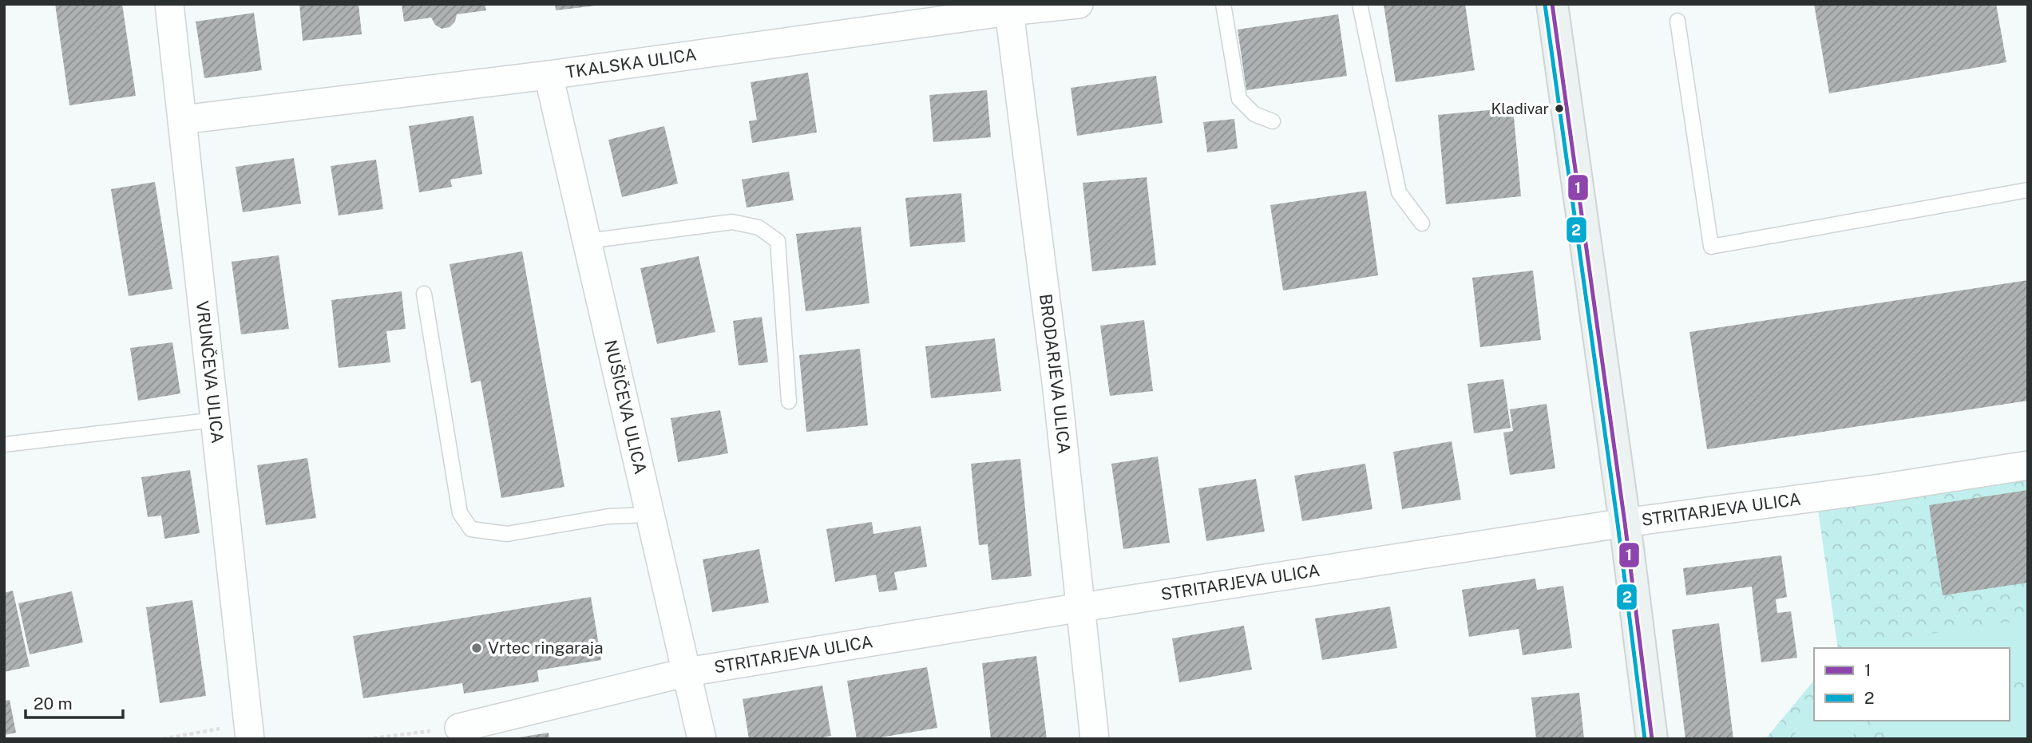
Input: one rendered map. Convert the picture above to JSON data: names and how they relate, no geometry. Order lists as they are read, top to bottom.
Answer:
{
  "streets": {
    "street": [
      "TKALSKA ULICA",
      "VRUNČEVA ULICA",
      "BRODARJEVA ULICA",
      "NUŠIČEVA ULICA",
      "STRITARJEVA ULICA"
    ]
  },
  "crossings": [
    ["TKALSKA ULICA", "VRUNČEVA ULICA"],
    ["TKALSKA ULICA", "BRODARJEVA ULICA"],
    ["TKALSKA ULICA", "NUŠIČEVA ULICA"],
    ["BRODARJEVA ULICA", "STRITARJEVA ULICA"],
    ["NUŠIČEVA ULICA", "STRITARJEVA ULICA"]
  ],
  "places": ["Kladivar", "Vrtec ringaraja"],
  "lines": ["transit line 1", "transit line 2"],
  "legend": ["1", "2"],
  "scale_bar": "20 m"
}
